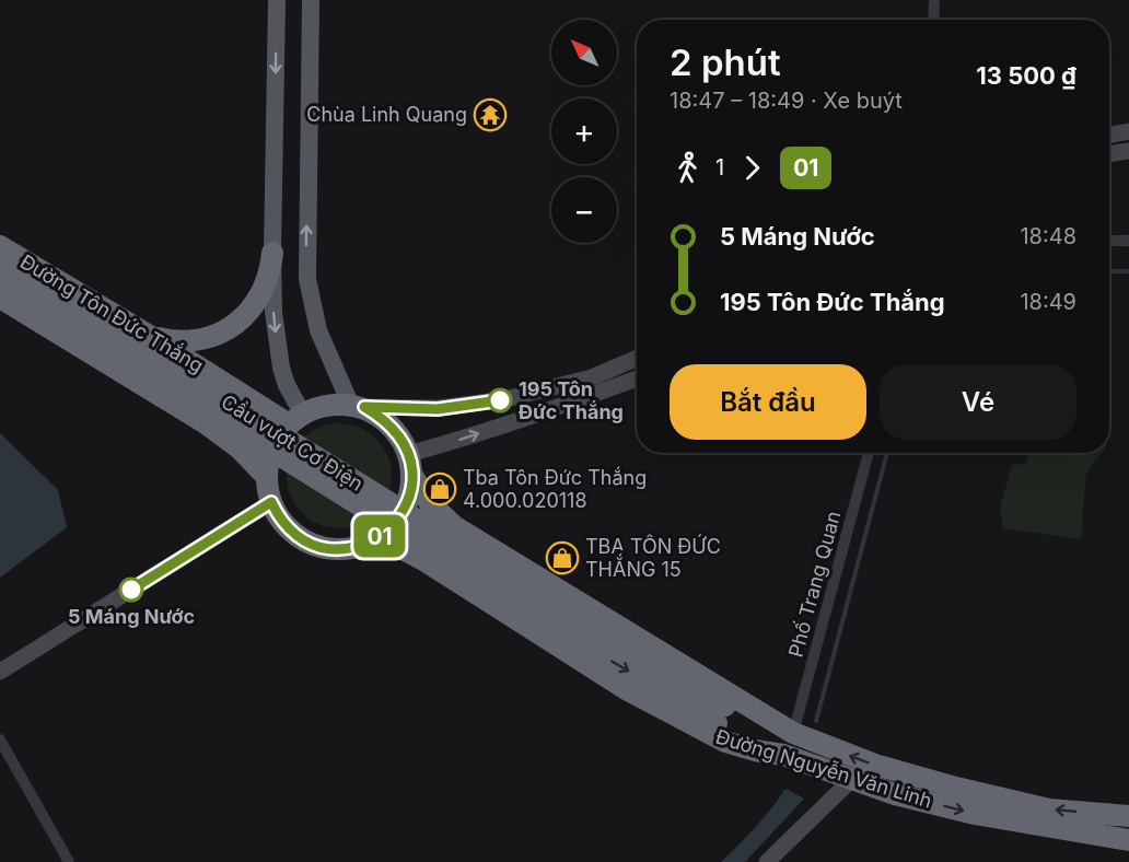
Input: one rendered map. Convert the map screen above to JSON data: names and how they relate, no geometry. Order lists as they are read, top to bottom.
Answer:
{
  "streets": {
    "highway": ["Đường Tôn Đức Thắng", "Cầu vượt Cơ Điện", "Đường Nguyễn Văn Linh"],
    "street": ["Phố Trang Quan"]
  },
  "crossings": [
    ["Đường Tôn Đức Thắng", "Đường Nguyễn Văn Linh"],
    ["Cầu vượt Cơ Điện", "Phố Trang Quan"],
    ["Cầu vượt Cơ Điện", "Đường Nguyễn Văn Linh"],
    ["Phố Trang Quan", "Đường Nguyễn Văn Linh"]
  ],
  "places": {
    "temple": ["Chùa Linh Quang"],
    "other": ["195 Tôn Đức Thắng", "5 Máng Nước"],
    "shop": ["Tba Tôn Đức Thắng 4.000.020118", "TBA TÔN ĐỨC THẮNG 15"]
  },
  "lines": ["bus line 01"],
  "north": "top left",
  "page": {
    "on_map": "01",
    "map_buttons": ["+", "−"],
    "heading": ["2 phút", "18:47 – 18:49 · Xe buýt", "13 500 ₫"],
    "legs": ["1", "01"],
    "list": [
      {
        "name": "5 Máng Nước",
        "value": "18:48"
      },
      {
        "name": "195 Tôn Đức Thắng",
        "value": "18:49"
      }
    ],
    "buttons": ["Bắt đầu", "Vé"]
  }
}
